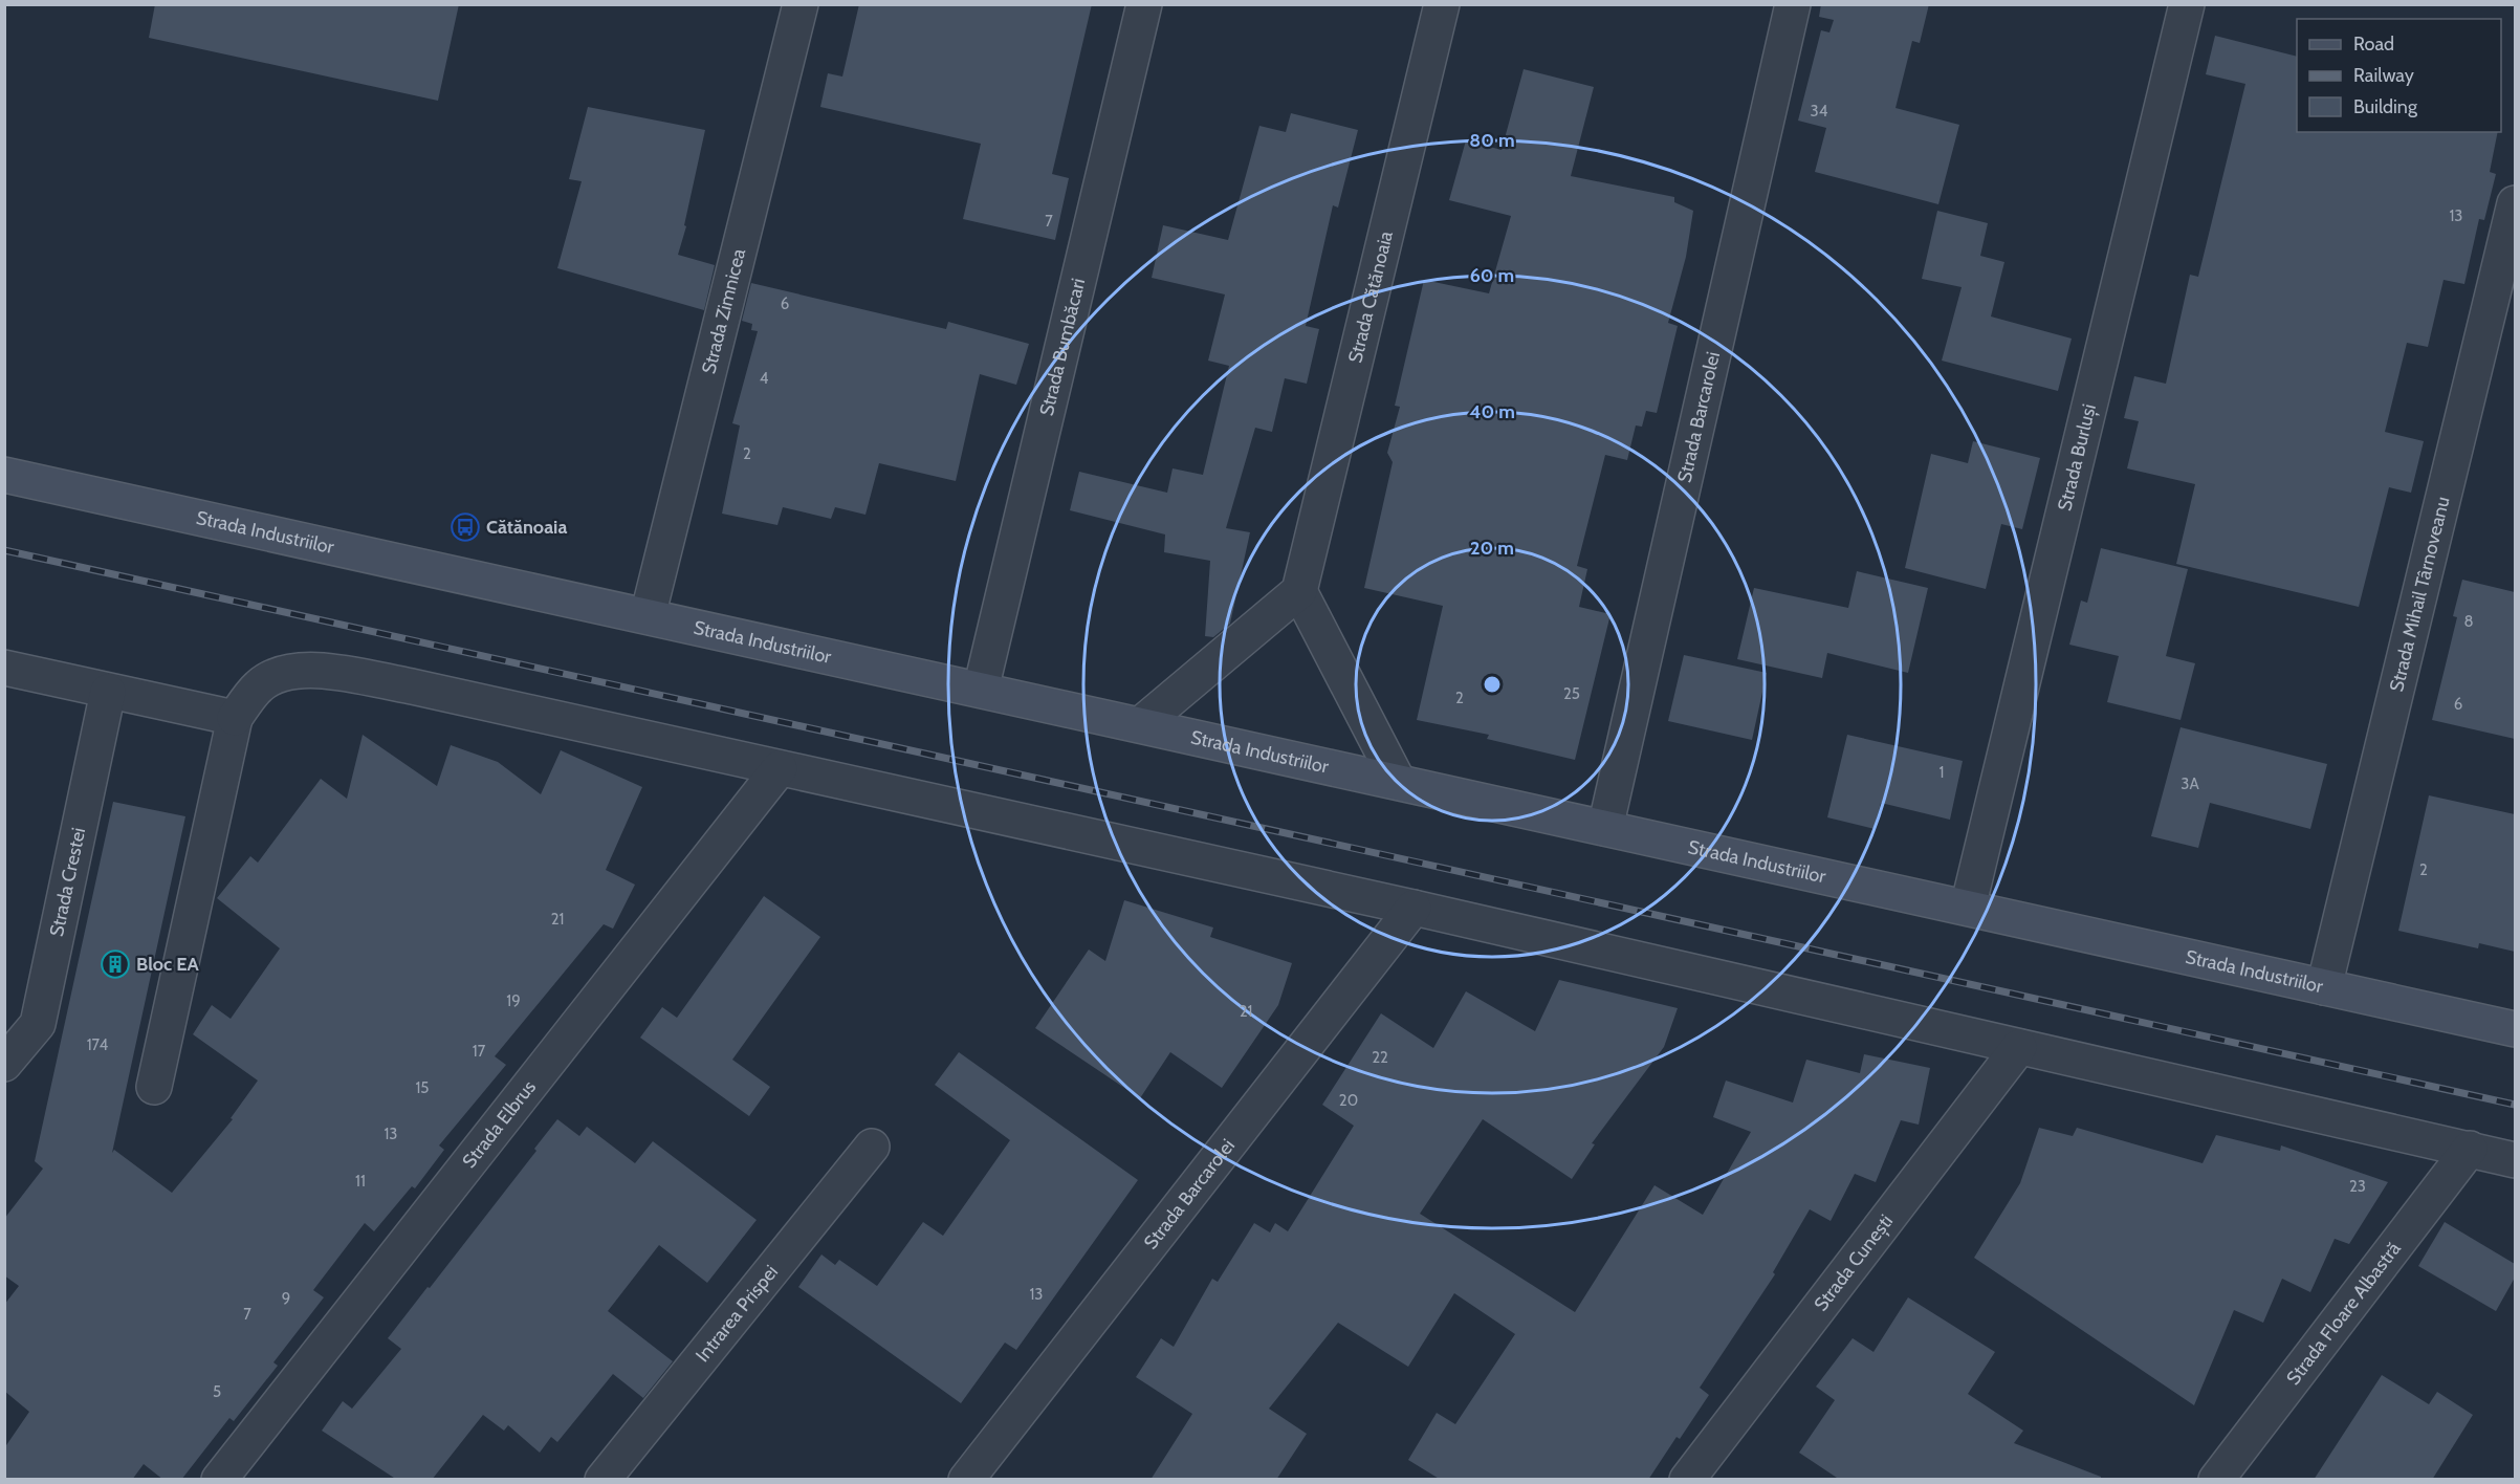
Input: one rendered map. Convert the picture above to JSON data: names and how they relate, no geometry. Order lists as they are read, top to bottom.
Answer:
{
  "streets": {
    "main road": ["Strada Industriilor"],
    "street": [
      "Strada Cătănoaia",
      "Strada Zimnicea",
      "Strada Bumbăcari",
      "Strada Barcarolei",
      "Strada Burluși",
      "Strada Mihail Târnoveanu",
      "Strada Crestei",
      "Strada Elbrus",
      "Strada Cunești",
      "Intrarea Prispei",
      "Strada Floare Albastră"
    ]
  },
  "crossings": [
    ["Strada Zimnicea", "Strada Industriilor"],
    ["Strada Bumbăcari", "Strada Industriilor"],
    ["Strada Barcarolei", "Strada Industriilor"],
    ["Strada Burluși", "Strada Industriilor"],
    ["Strada Industriilor", "Strada Mihail Târnoveanu"]
  ],
  "places": {
    "bus stop": ["Cătănoaia"],
    "building": ["Bloc EA"]
  },
  "house_numbers": [
    "34",
    "13",
    "7",
    "6",
    "4",
    "2",
    "8",
    "25",
    "2",
    "6",
    "1",
    "3A",
    "2",
    "21",
    "19",
    "21",
    "174",
    "17",
    "22",
    "15",
    "20",
    "13",
    "11",
    "23",
    "13",
    "9",
    "7",
    "5"
  ],
  "legend": ["Road", "Railway", "Building"],
  "rings": [
    "80 m",
    "60 m",
    "40 m",
    "20 m"
  ]
}
